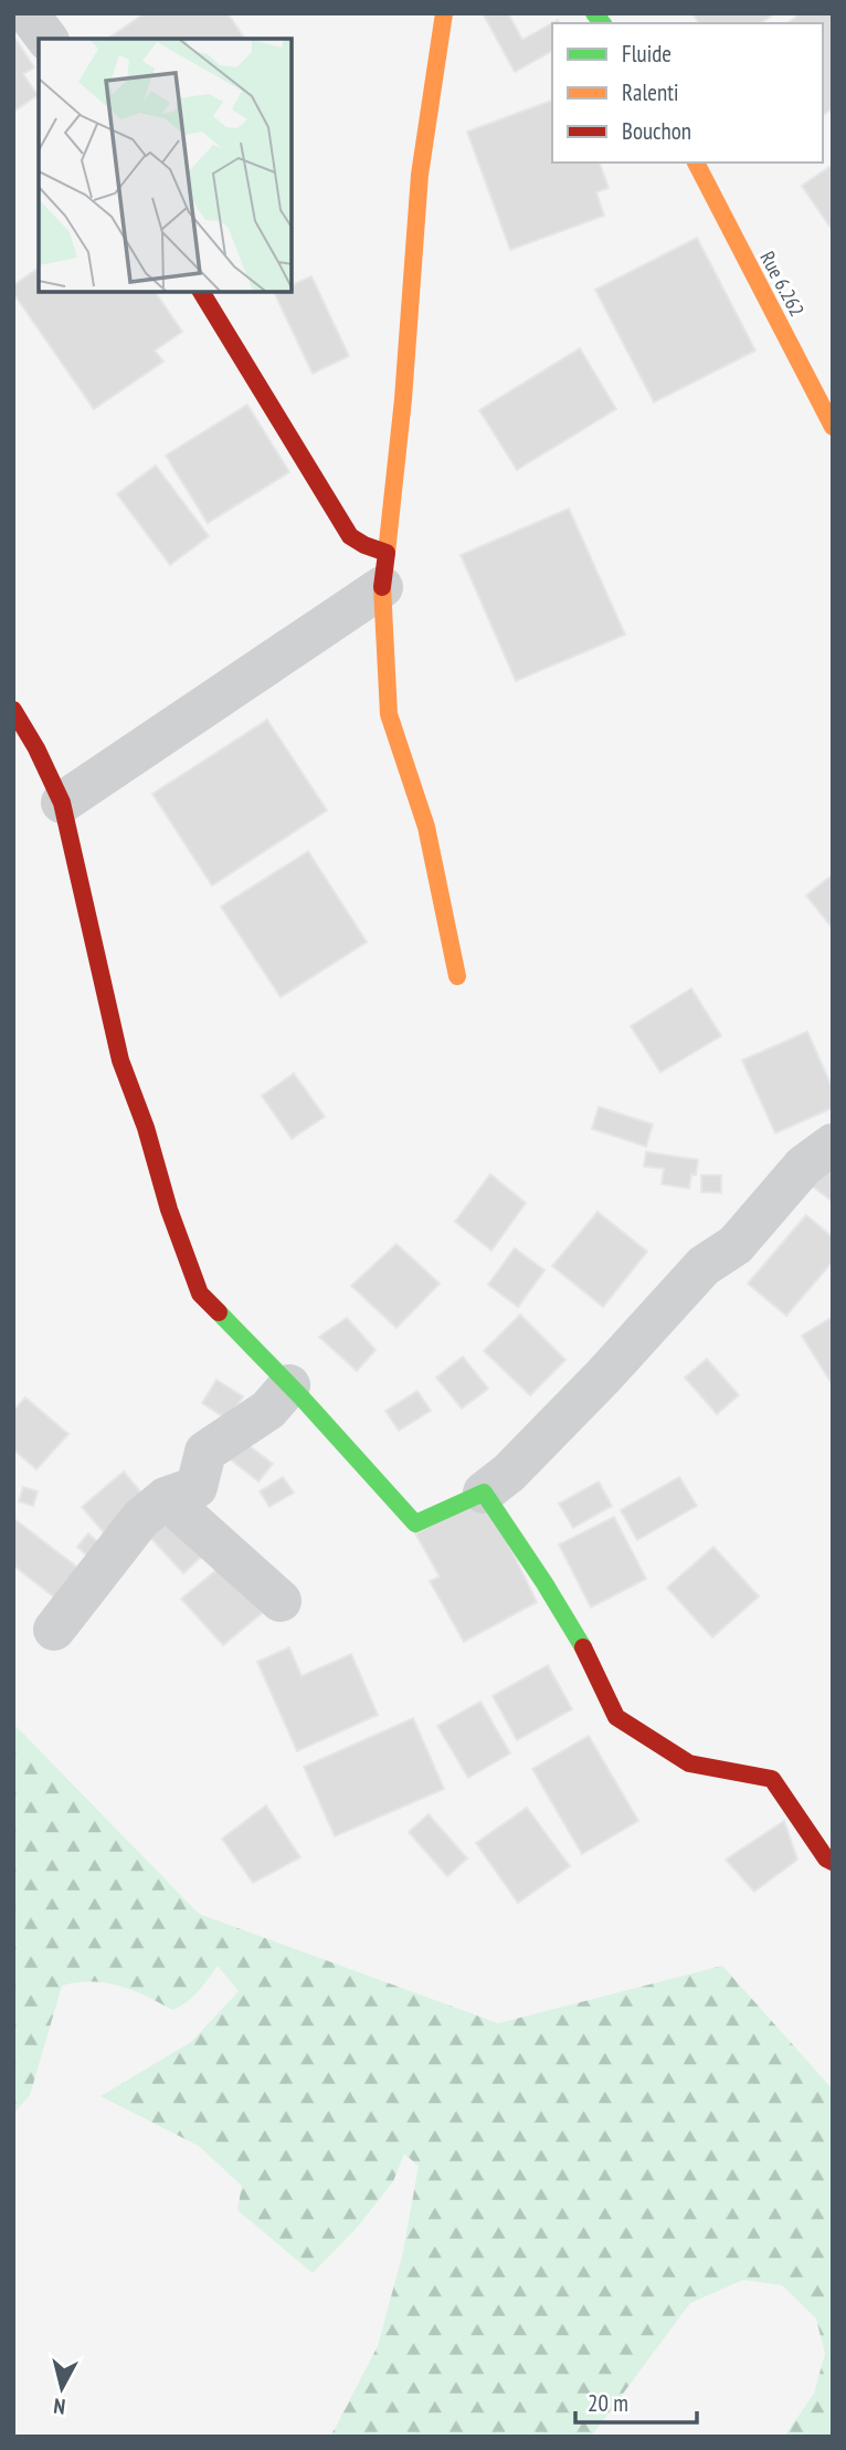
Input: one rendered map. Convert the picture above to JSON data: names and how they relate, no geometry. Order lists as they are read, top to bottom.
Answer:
{
  "streets": {
    "street": ["Rue 6.262"]
  },
  "legend": ["Fluide", "Ralenti", "Bouchon"],
  "scale_bar": "20 m",
  "north": "bottom"
}
